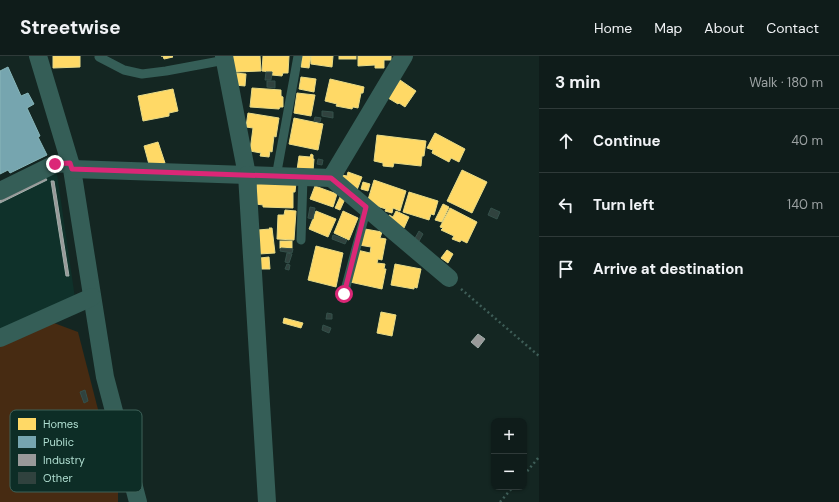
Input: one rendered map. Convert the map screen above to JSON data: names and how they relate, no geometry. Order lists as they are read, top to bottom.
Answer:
{
  "legend": [
    "Homes",
    "Public",
    "Industry",
    "Other"
  ],
  "page": {
    "header": "Streetwise",
    "nav": [
      "Home",
      "Map",
      "About",
      "Contact"
    ],
    "heading": ["3 min", "Walk · 180 m"],
    "list": [
      ["Continue", "40 m"],
      ["Turn left", "140 m"],
      "Arrive at destination"
    ],
    "map_buttons": ["+", "−"]
  }
}
